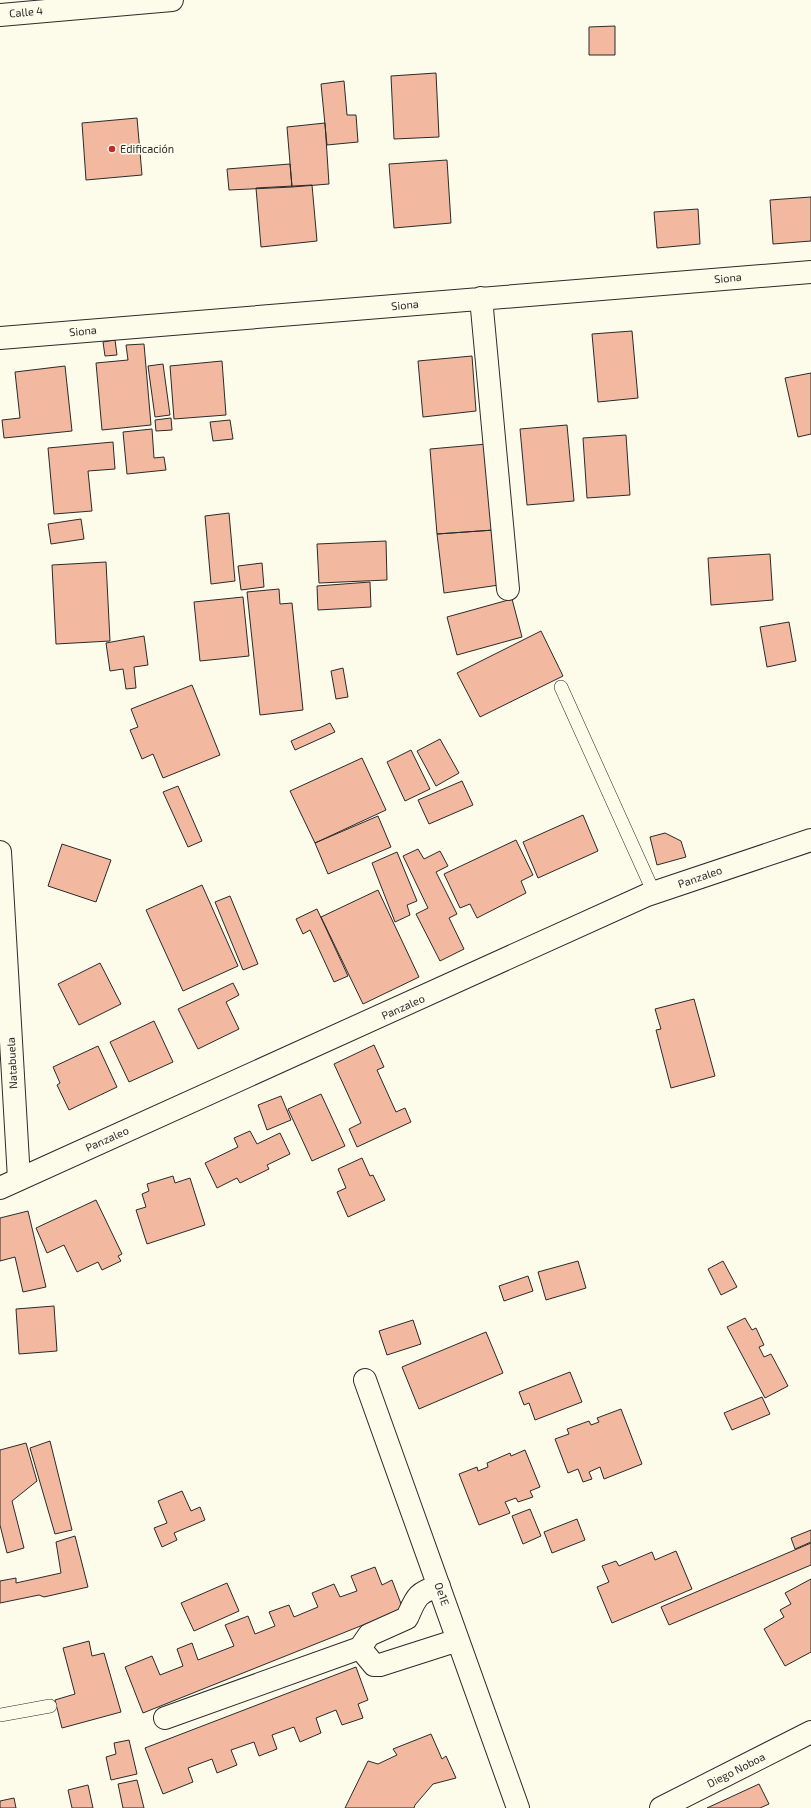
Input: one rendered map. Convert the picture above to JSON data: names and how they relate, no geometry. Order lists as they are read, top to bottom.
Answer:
{
  "streets": {
    "street": [
      "Calle 4",
      "Siona",
      "Panzaleo",
      "Natabuela",
      "Oe1E",
      "Diego Noboa"
    ]
  },
  "crossings": [
    ["Panzaleo", "Natabuela"]
  ],
  "places": ["Edificación"]
}
